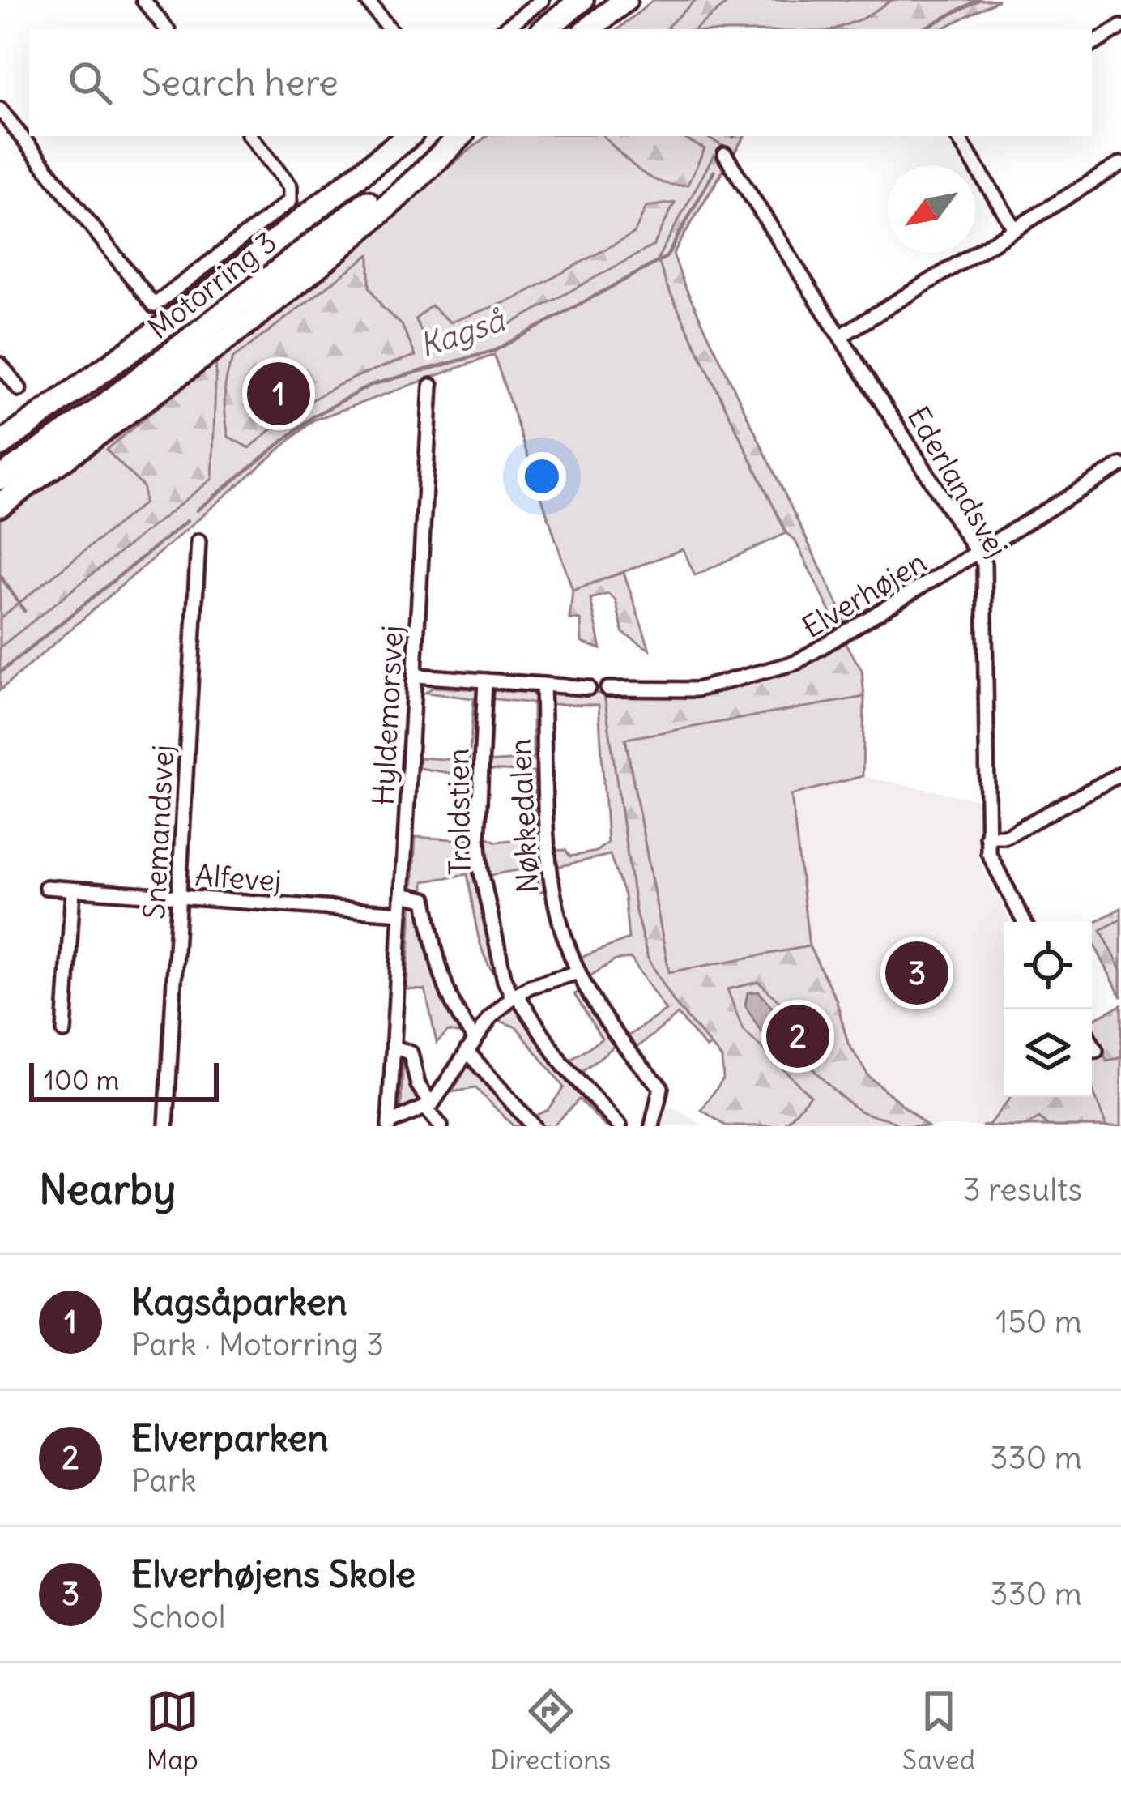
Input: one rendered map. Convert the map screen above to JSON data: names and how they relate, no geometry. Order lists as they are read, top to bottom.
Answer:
{
  "streets": {
    "highway": ["Motorring 3"],
    "street": [
      "Ederlandsvej",
      "Elverhøjen",
      "Hyldemorsvej",
      "Troldstien",
      "Nøkkedalen",
      "Snemandsvej",
      "Alfevej"
    ]
  },
  "crossings": [
    ["Ederlandsvej", "Elverhøjen"],
    ["Hyldemorsvej", "Alfevej"],
    ["Snemandsvej", "Alfevej"]
  ],
  "water": ["Kagså"],
  "scale_bar": "100 m",
  "north": "bottom left",
  "page": {
    "search": "Search here",
    "pins": ["1", "3", "2"],
    "scale": "100 m",
    "heading": ["Nearby", "3 results"],
    "list": [
      {
        "mark": "1",
        "name": "Kagsåparken",
        "note": "Park · Motorring 3",
        "value": "150 m"
      },
      {
        "mark": "2",
        "name": "Elverparken",
        "note": "Park",
        "value": "330 m"
      },
      {
        "mark": "3",
        "name": "Elverhøjens Skole",
        "note": "School",
        "value": "330 m"
      }
    ],
    "nav": ["Map", "Directions", "Saved"]
  }
}
